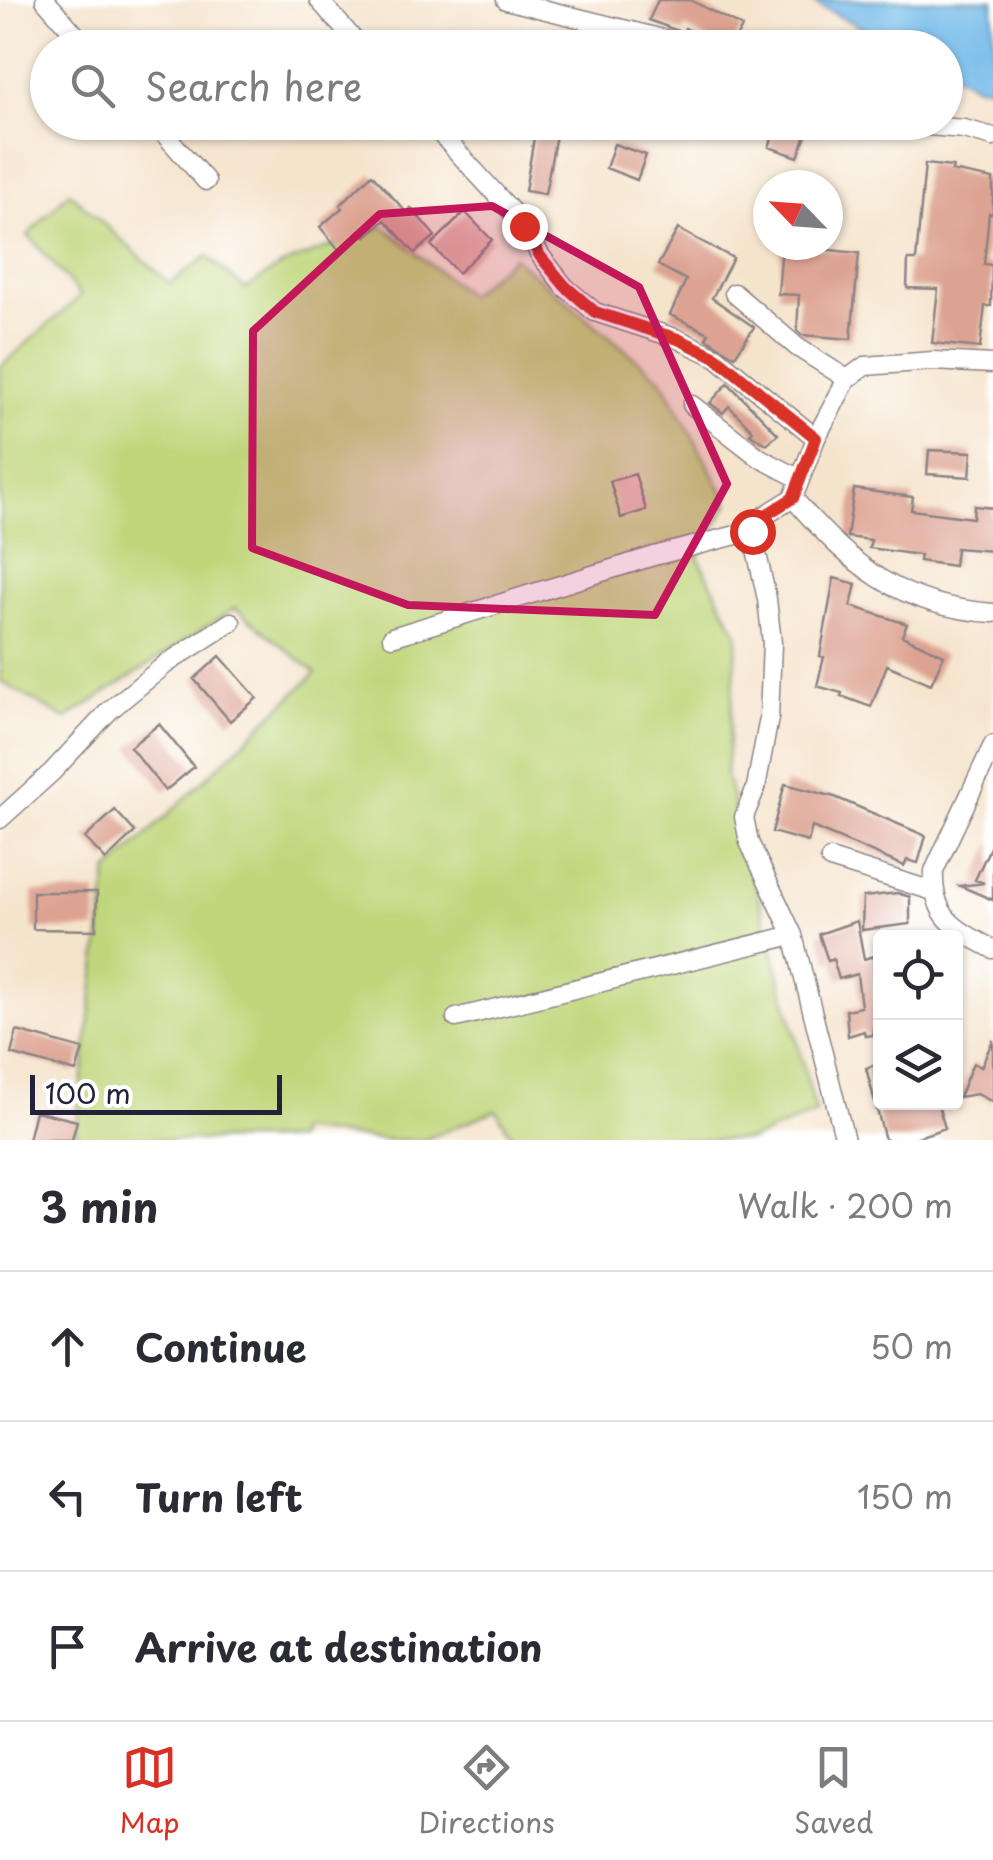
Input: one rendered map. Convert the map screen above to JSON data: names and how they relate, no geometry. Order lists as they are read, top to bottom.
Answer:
{
  "scale_bar": "100 m",
  "north": "top left",
  "page": {
    "search": "Search here",
    "scale": "100 m",
    "heading": ["3 min", "Walk · 200 m"],
    "list": [
      ["Continue", "50 m"],
      ["Turn left", "150 m"],
      "Arrive at destination"
    ],
    "nav": ["Map", "Directions", "Saved"]
  }
}
